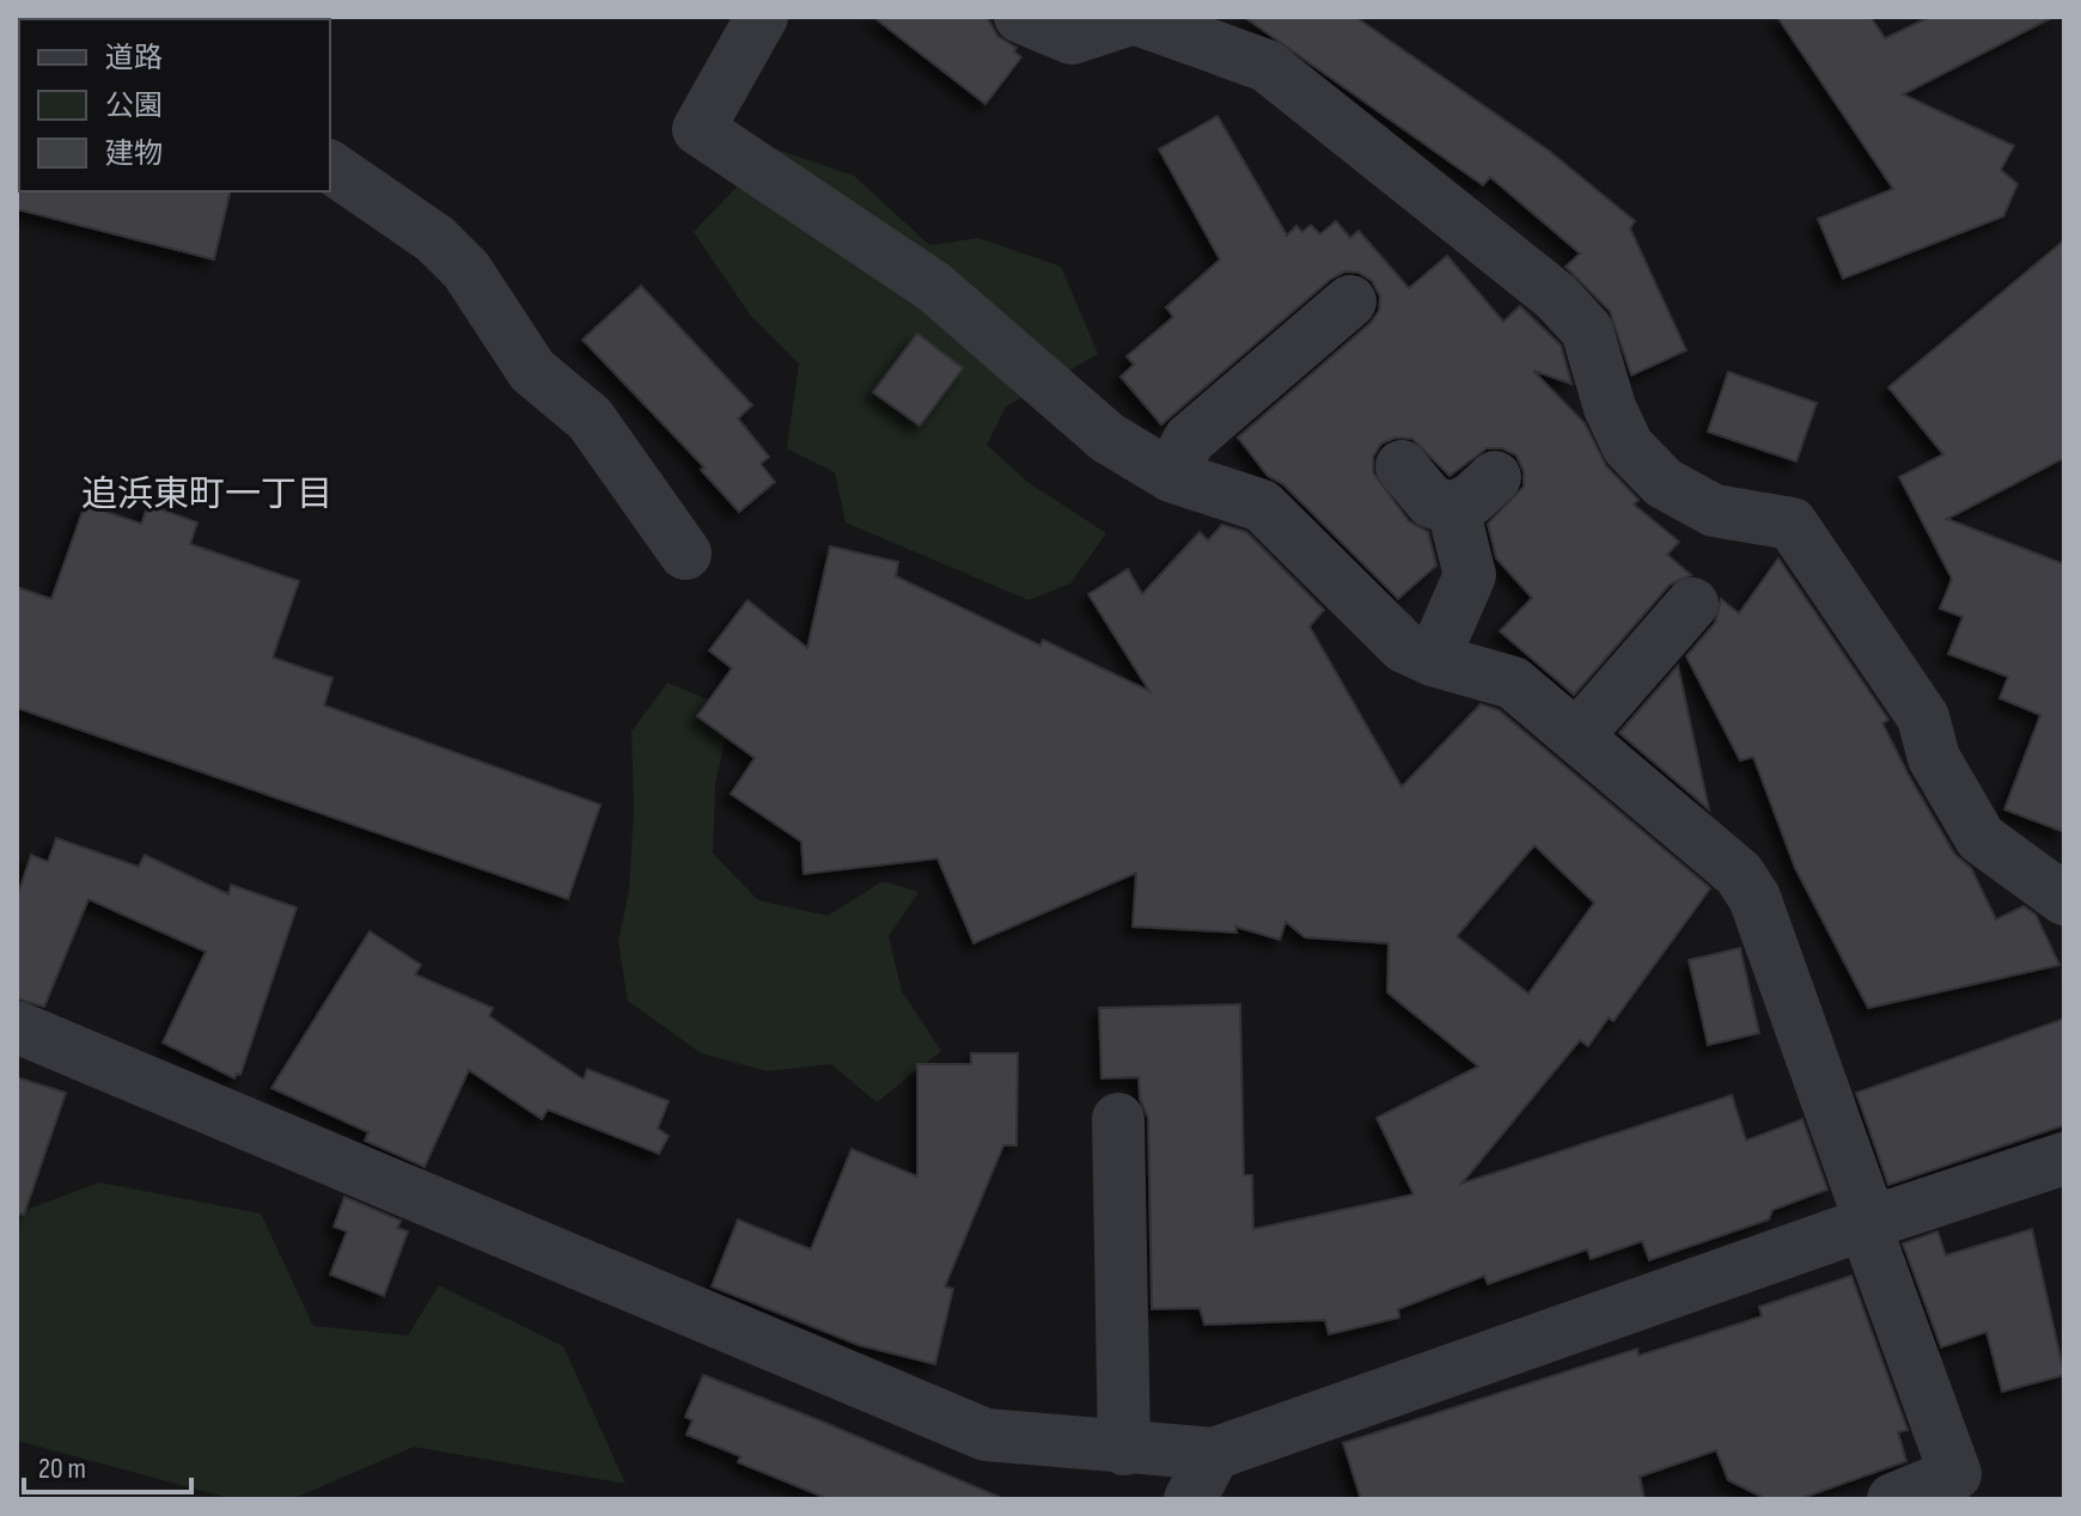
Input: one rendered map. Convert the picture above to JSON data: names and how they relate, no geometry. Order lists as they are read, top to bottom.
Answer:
{
  "districts": ["追浜東町一丁目"],
  "legend": ["道路", "公園", "建物"],
  "scale_bar": "20 m"
}
